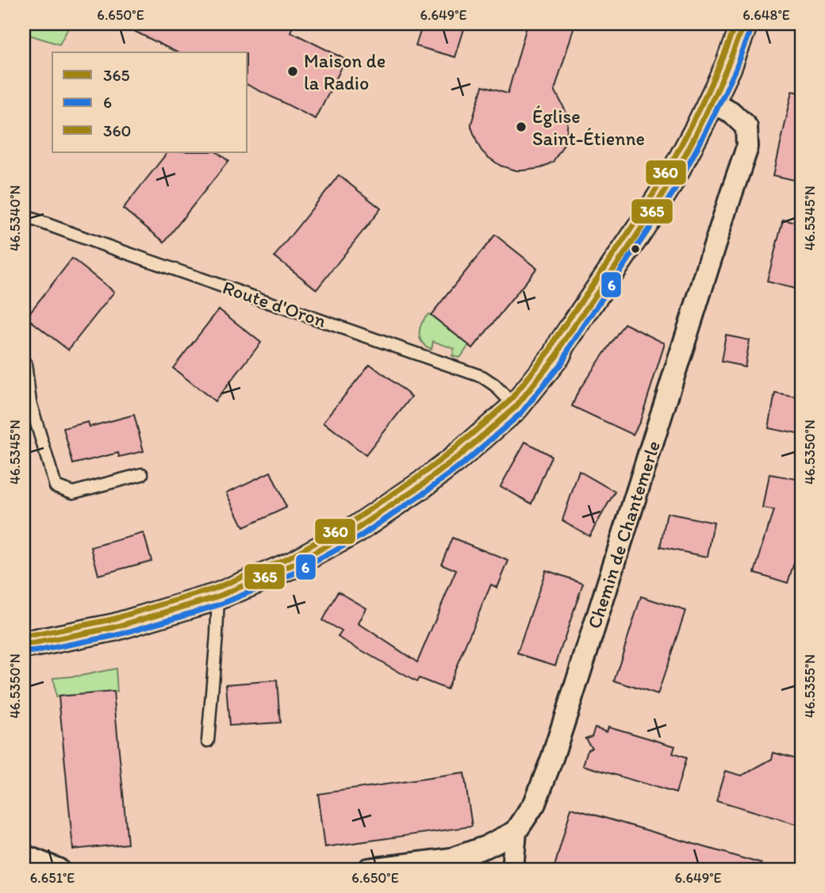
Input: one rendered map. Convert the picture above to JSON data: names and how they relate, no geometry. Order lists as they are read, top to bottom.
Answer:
{
  "streets": {
    "street": ["Chemin de Chantemerle"],
    "lane": ["Route d'Oron"]
  },
  "places": ["Maison de la Radio", "Église Saint-Étienne"],
  "lines": ["transit line 365", "transit line 360", "transit line 6"],
  "legend": ["365", "6", "360"],
  "coordinates": [
    "6.650°E",
    "6.649°E",
    "6.648°E",
    "46.5340°N",
    "46.5345°N",
    "46.5350°N",
    "46.5355°N",
    "6.651°E"
  ]
}
